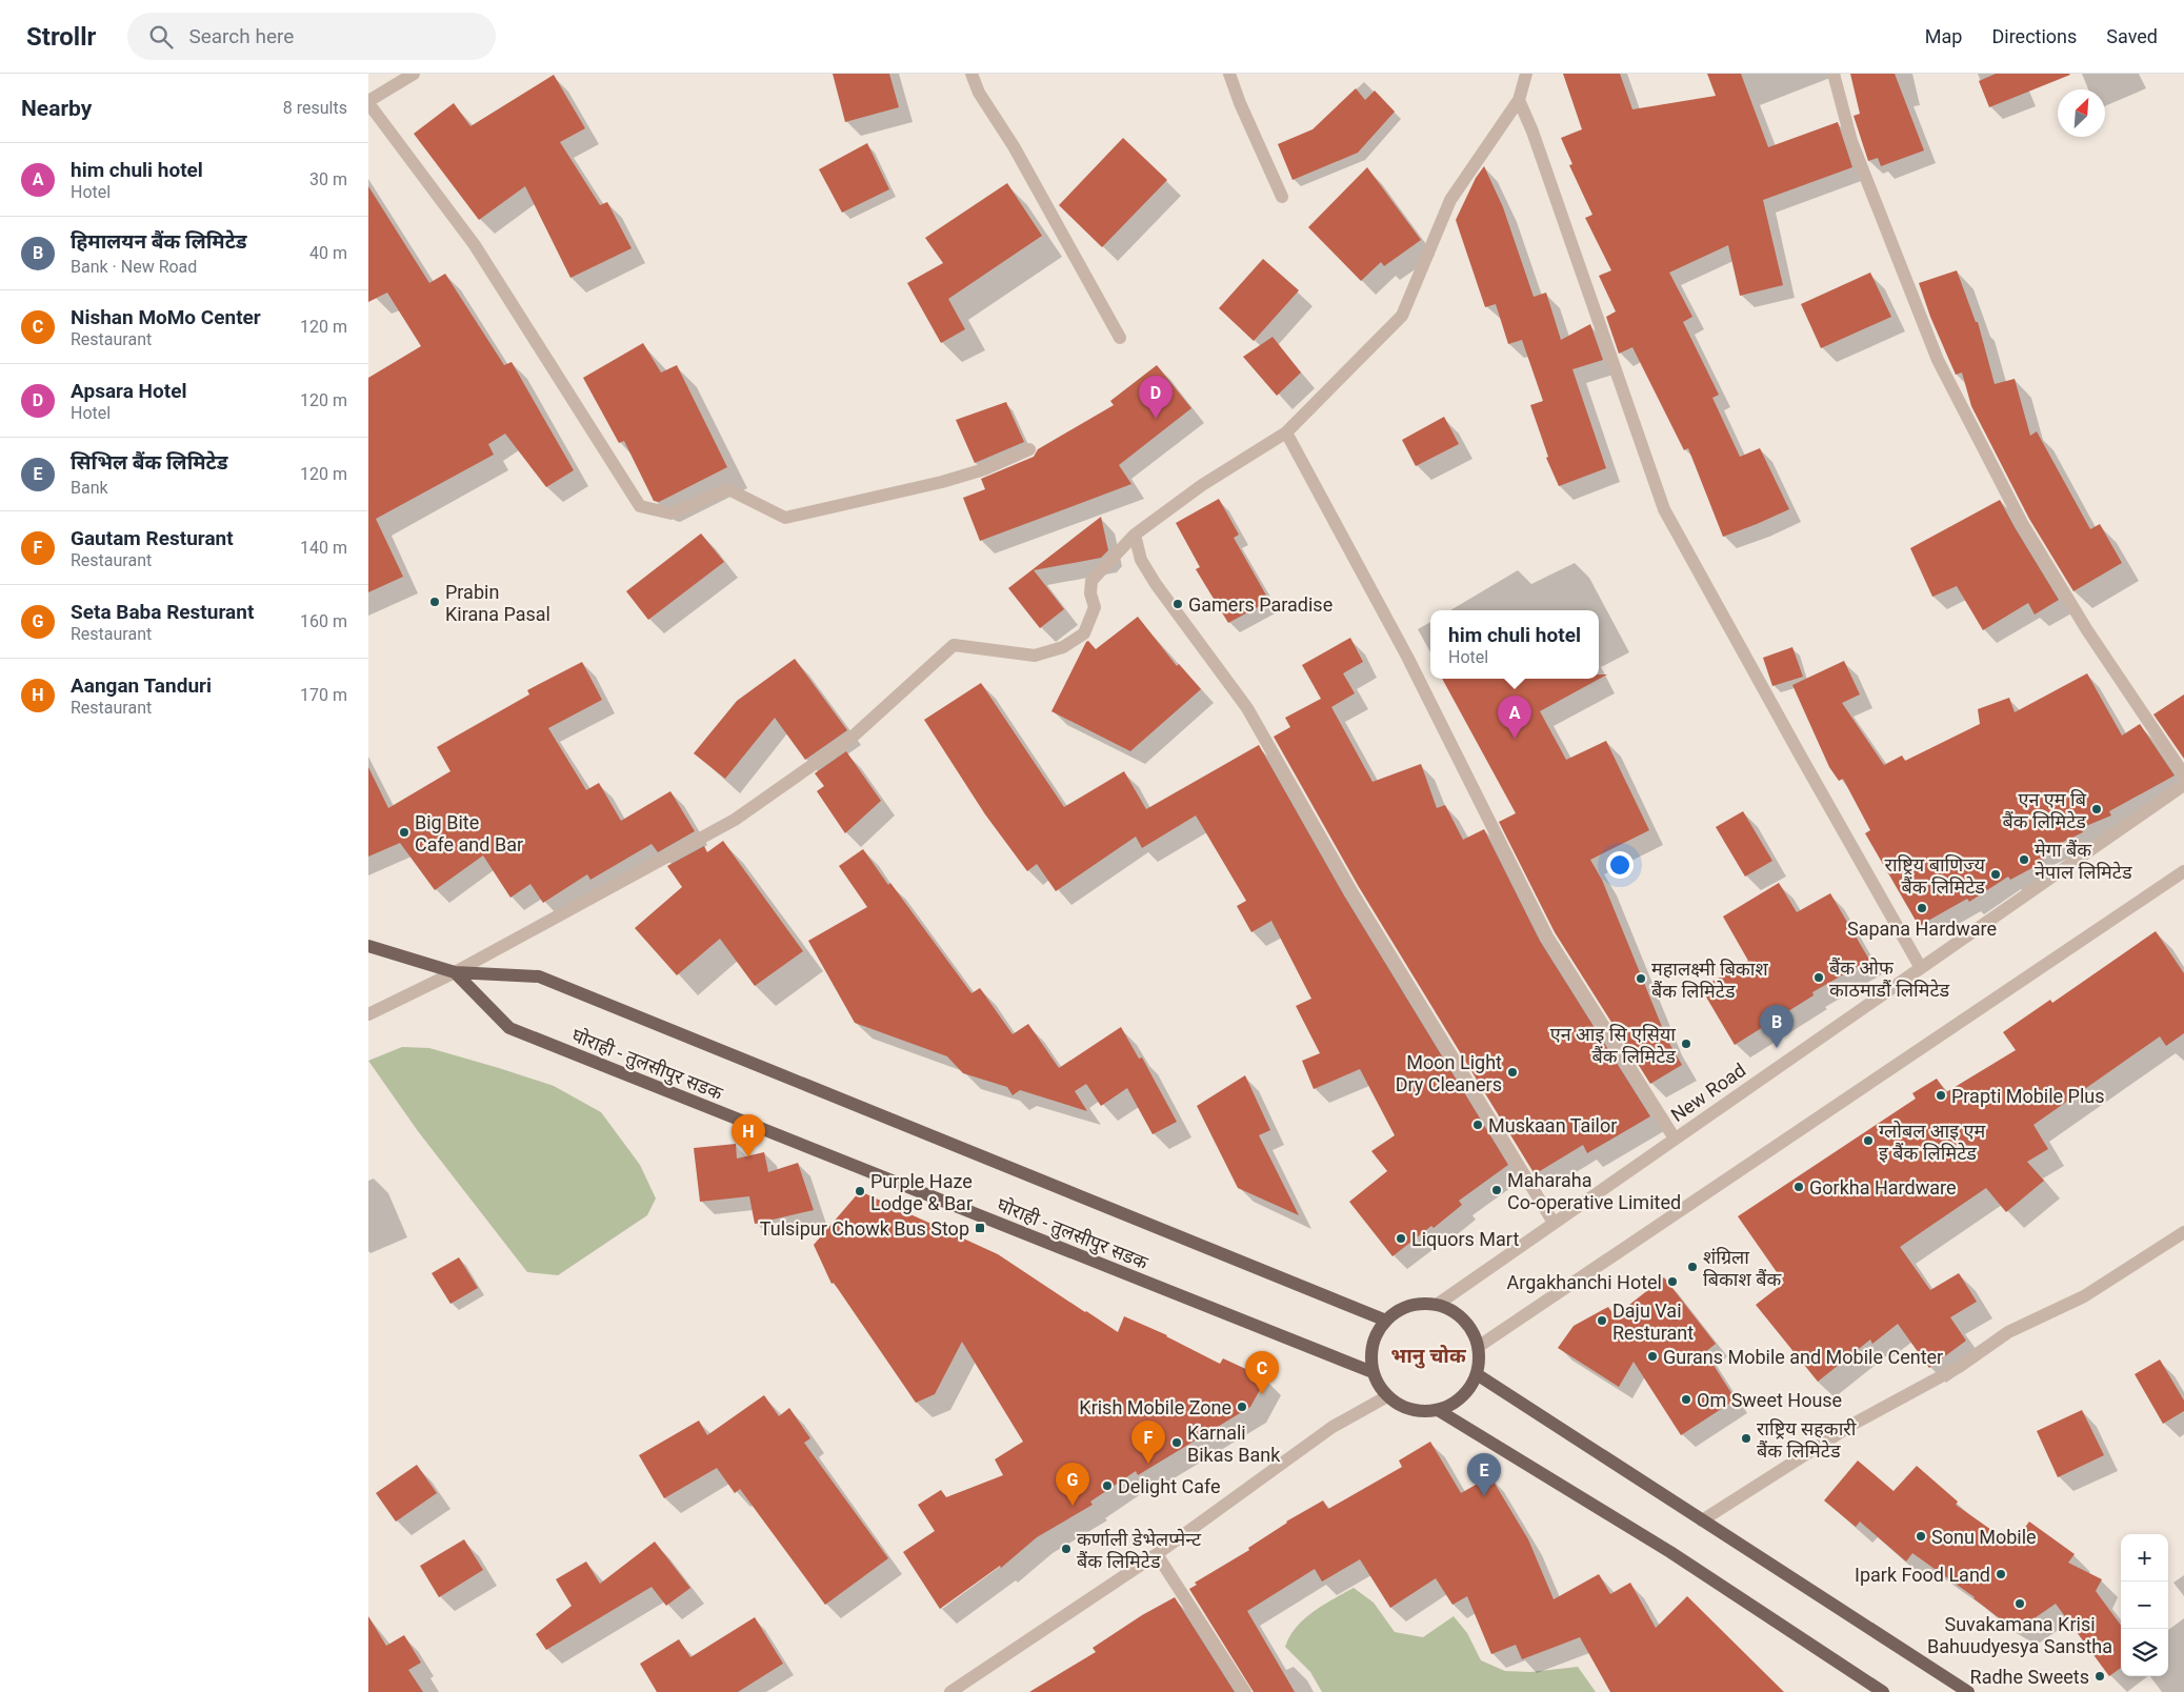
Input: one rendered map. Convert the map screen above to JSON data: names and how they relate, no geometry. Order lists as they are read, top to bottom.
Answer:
{
  "streets": {
    "main road": ["घोराही - तुलसीपुर सडक"],
    "street": ["New Road"]
  },
  "crossings": [
    ["घोराही - तुलसीपुर सडक", "New Road"]
  ],
  "districts": ["भानु चोक"],
  "places": {
    "other": [
      "Prabin Kirana Pasal",
      "Gamers Paradise",
      "एन एम बि बैंक लिमिटेड",
      "Big Bite Cafe and Bar",
      "मेगा बैंक नेपाल लिमिटेड",
      "राष्ट्रिय बाणिज्य बैंक लिमिटेड",
      "Sapana Hardware",
      "बैंक ओफ काठमाडौं लिमिटेड",
      "महालक्ष्मी बिकाश बैंक लिमिटेड",
      "एन आइ सि एसिया बैंक लिमिटेड",
      "Moon Light Dry Cleaners",
      "Prapti Mobile Plus",
      "Muskaan Tailor",
      "ग्लोबल आइ एम इ बैंक लिमिटेड",
      "Gorkha Hardware",
      "Maharaha Co-operative Limited",
      "Purple Haze Lodge & Bar",
      "Liquors Mart",
      "शंग्रिला बिकाश बैंक",
      "Argakhanchi Hotel",
      "Daju Vai Resturant",
      "Gurans Mobile and Mobile Center",
      "Om Sweet House",
      "Krish Mobile Zone",
      "राष्ट्रिय सहकारी बैंक लिमिटेड",
      "Karnali Bikas Bank",
      "Delight Cafe",
      "Sonu Mobile",
      "कर्णाली डेभेलप्मेन्ट बैंक लिमिटेड",
      "Ipark Food Land",
      "Suvakamana Krisi Bahuudyesya Sanstha",
      "Radhe Sweets"
    ],
    "transit": ["Tulsipur Chowk Bus Stop"]
  },
  "north": "top right",
  "page": {
    "header": "Strollr",
    "search": "Search here",
    "nav": ["Map", "Directions", "Saved"],
    "heading": ["Nearby", "8 results"],
    "list": [
      {
        "mark": "A",
        "name": "him chuli hotel",
        "note": "Hotel",
        "value": "30 m"
      },
      {
        "mark": "B",
        "name": "हिमालयन बैंक लिमिटेड",
        "note": "Bank · New Road",
        "value": "40 m"
      },
      {
        "mark": "C",
        "name": "Nishan MoMo Center",
        "note": "Restaurant",
        "value": "120 m"
      },
      {
        "mark": "D",
        "name": "Apsara Hotel",
        "note": "Hotel",
        "value": "120 m"
      },
      {
        "mark": "E",
        "name": "सिभिल बैंक लिमिटेड",
        "note": "Bank",
        "value": "120 m"
      },
      {
        "mark": "F",
        "name": "Gautam Resturant",
        "note": "Restaurant",
        "value": "140 m"
      },
      {
        "mark": "G",
        "name": "Seta Baba Resturant",
        "note": "Restaurant",
        "value": "160 m"
      },
      {
        "mark": "H",
        "name": "Aangan Tanduri",
        "note": "Restaurant",
        "value": "170 m"
      }
    ],
    "pins": [
      "D",
      "A",
      "B",
      "H",
      "C",
      "F",
      "E",
      "G"
    ],
    "popup": ["him chuli hotel", "Hotel"],
    "map_buttons": ["+", "−"]
  }
}
